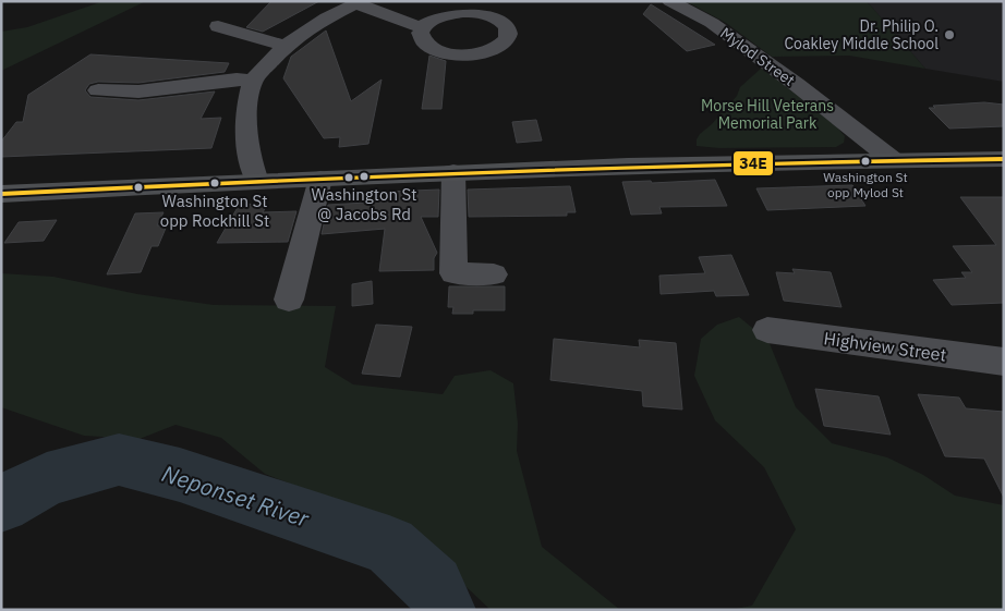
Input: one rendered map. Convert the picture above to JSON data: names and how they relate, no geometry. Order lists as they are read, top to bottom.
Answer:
{
  "streets": {
    "street": ["Mylod Street", "Highview Street"]
  },
  "water": ["Neponset River"],
  "parks": ["Morse Hill Veterans Memorial Park"],
  "places": [
    "Dr. Philip O. Coakley Middle School",
    "Washington St opp Mylod St",
    "Washington St @ Jacobs Rd",
    "Washington St opp Rockhill St"
  ],
  "lines": ["transit line 34E"]
}
